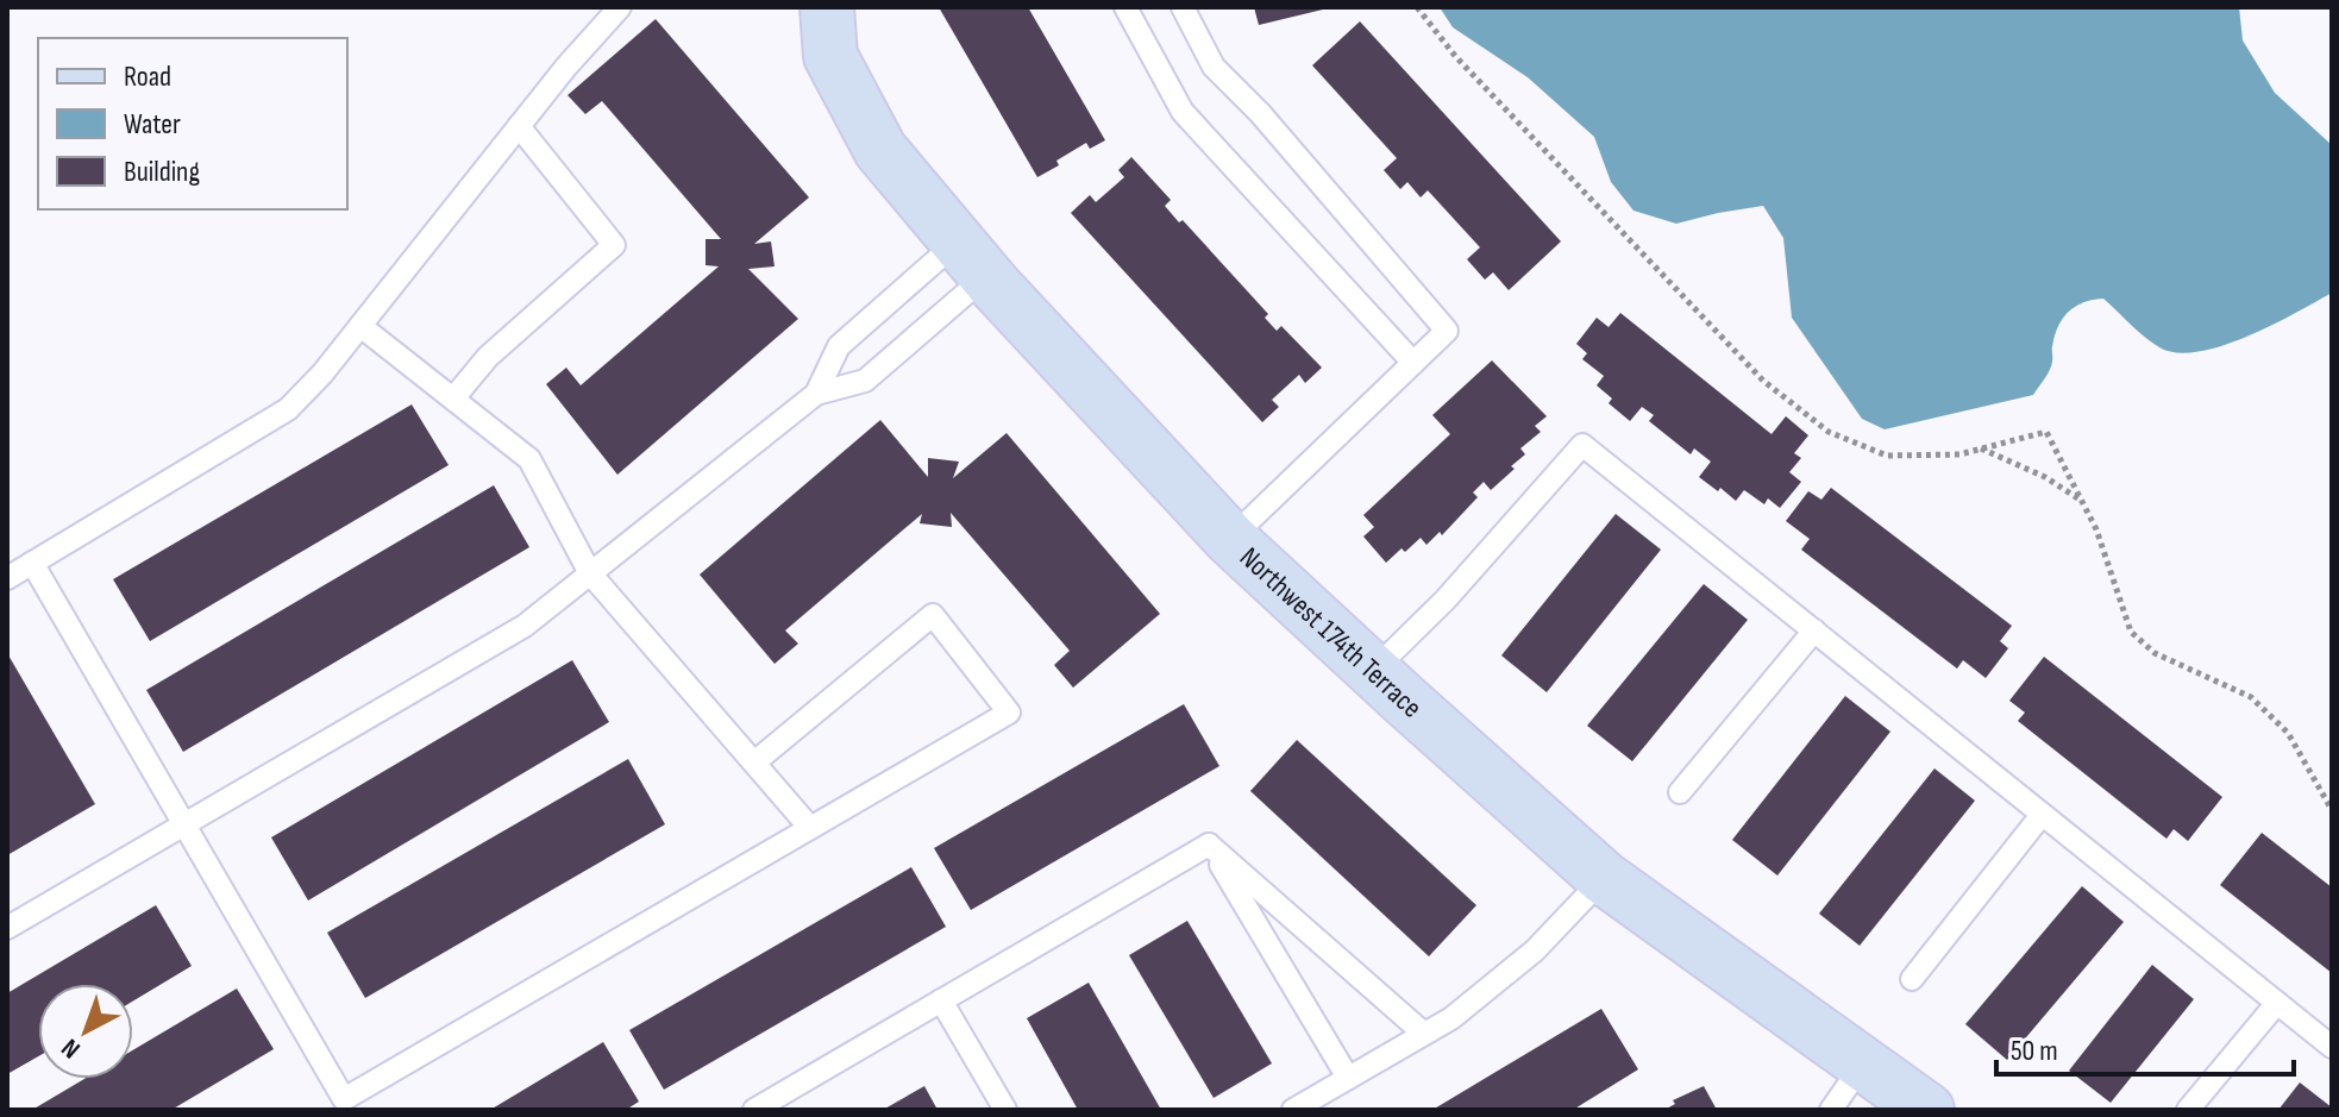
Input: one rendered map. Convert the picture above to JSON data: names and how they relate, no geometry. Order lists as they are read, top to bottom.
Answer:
{
  "streets": {
    "street": ["Northwest 174th Terrace"]
  },
  "legend": ["Road", "Water", "Building"],
  "scale_bar": "50 m",
  "north": "bottom left"
}
